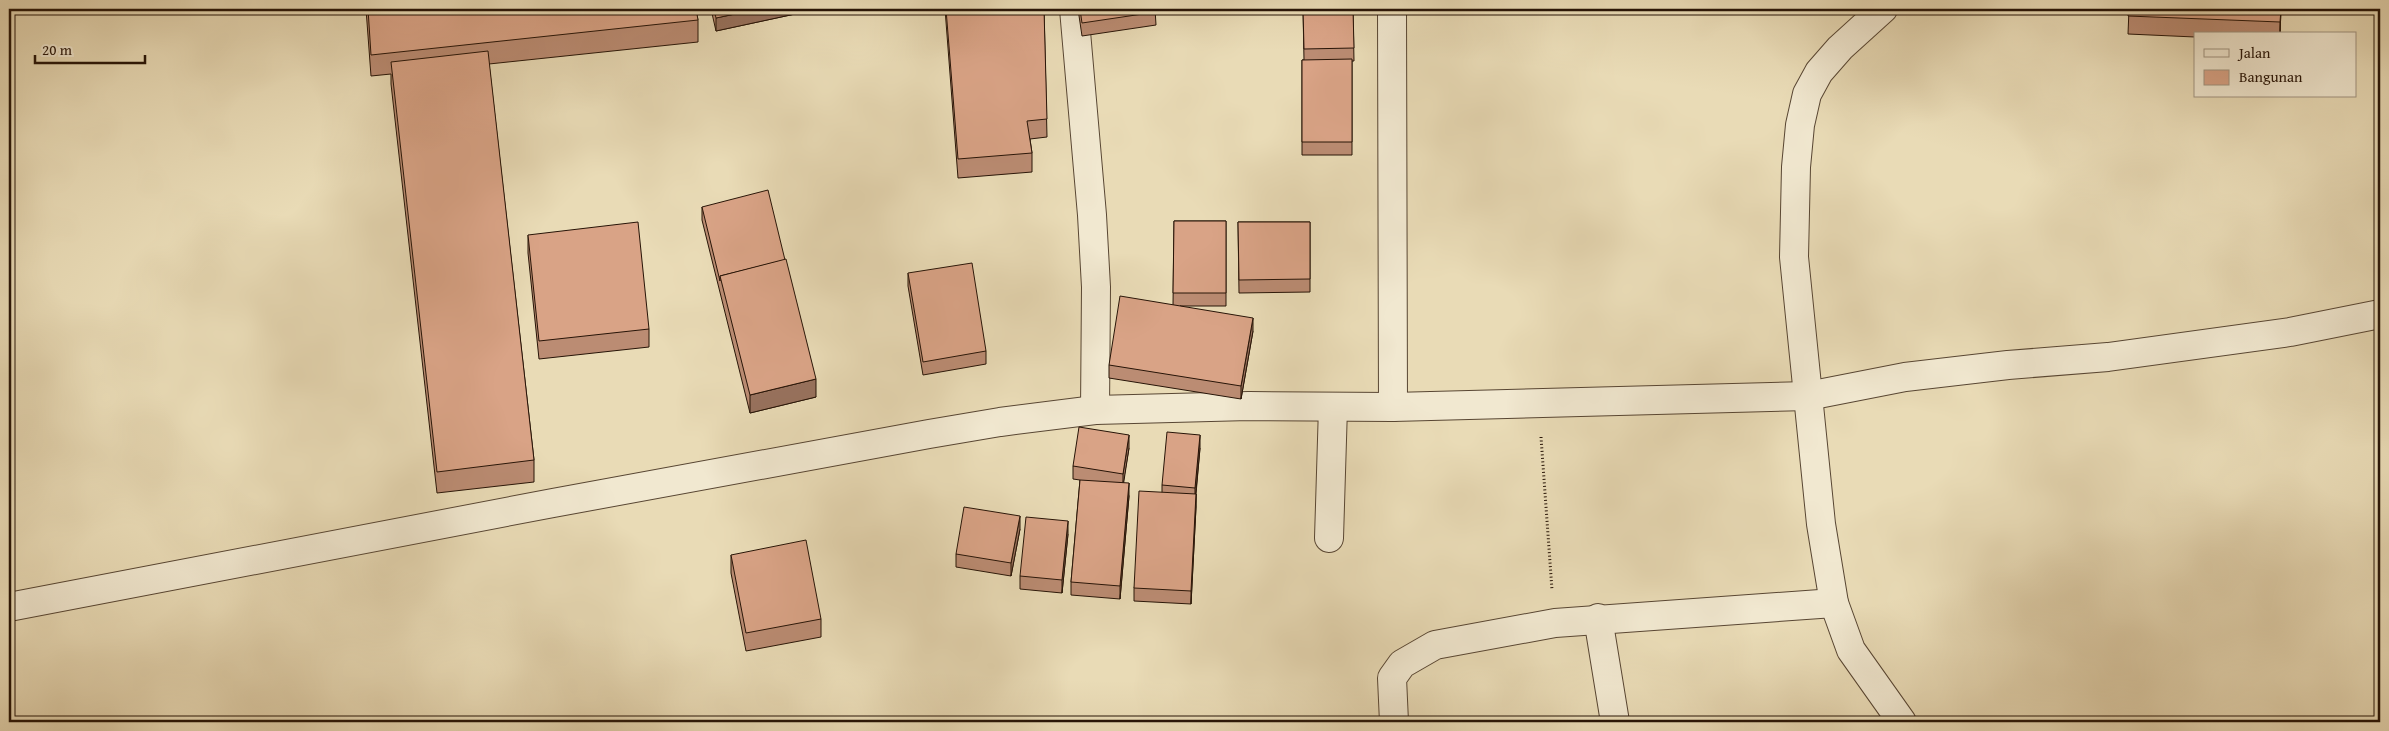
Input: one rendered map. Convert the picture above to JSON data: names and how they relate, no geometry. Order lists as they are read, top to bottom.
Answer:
{
  "legend": ["Jalan", "Bangunan"],
  "scale_bar": "20 m"
}
